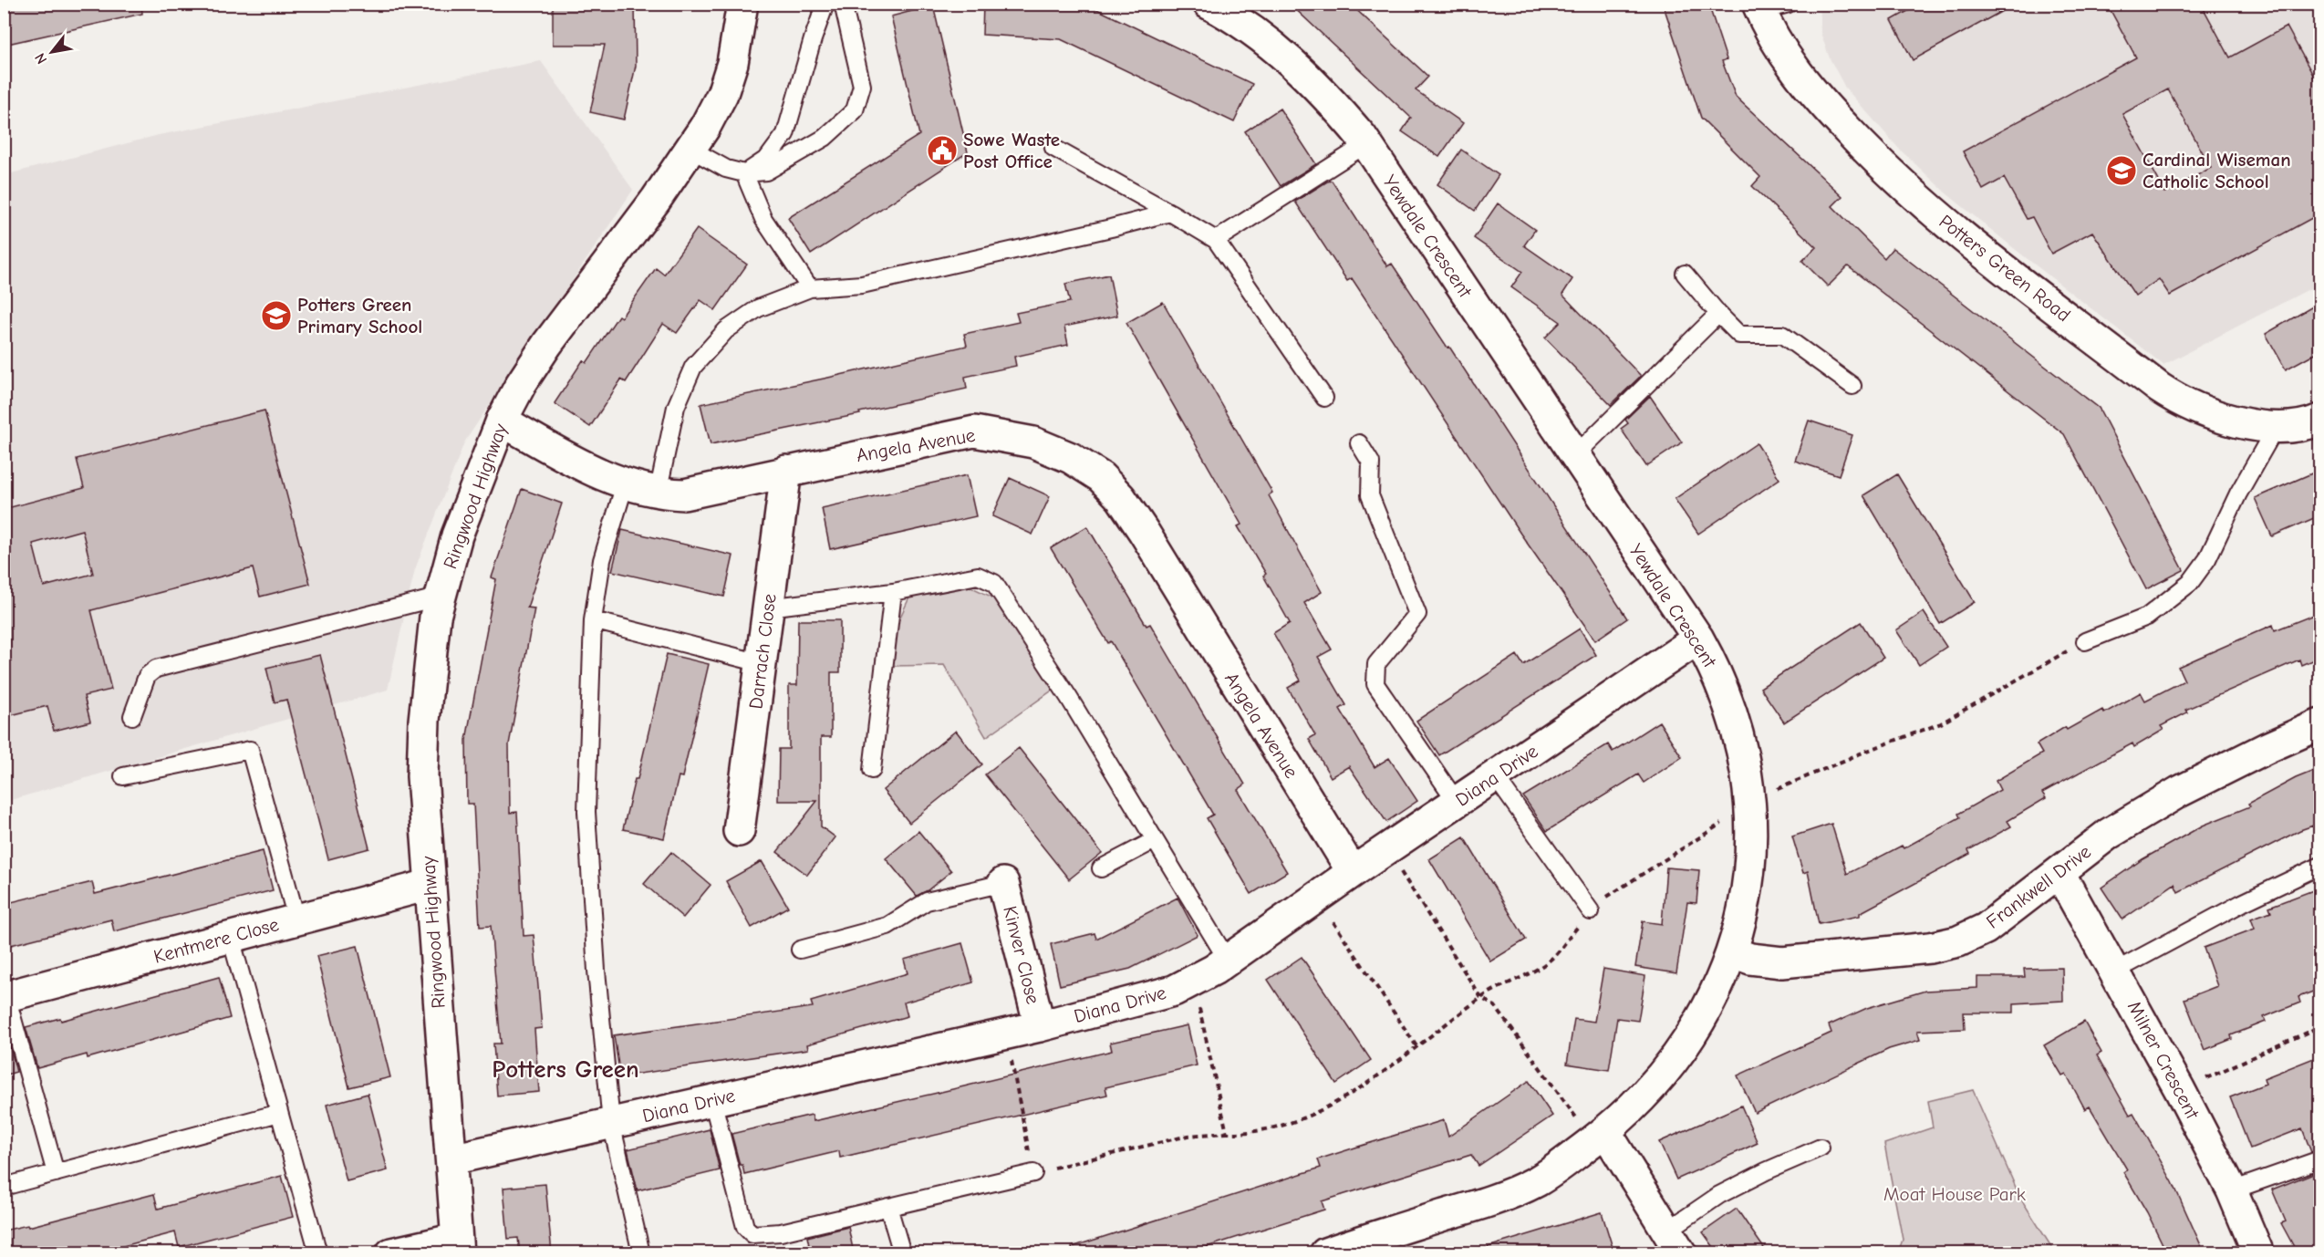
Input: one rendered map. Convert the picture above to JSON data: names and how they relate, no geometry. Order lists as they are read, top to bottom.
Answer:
{
  "streets": {
    "street": [
      "Yewdale Crescent",
      "Potters Green Road",
      "Angela Avenue",
      "Ringwood Highway",
      "Darrach Close",
      "Diana Drive",
      "Frankwell Drive",
      "Kentmere Close",
      "Kinver Close",
      "Milner Crescent"
    ]
  },
  "crossings": [
    ["Yewdale Crescent", "Diana Drive"],
    ["Yewdale Crescent", "Frankwell Drive"],
    ["Angela Avenue", "Ringwood Highway"],
    ["Angela Avenue", "Darrach Close"],
    ["Angela Avenue", "Diana Drive"],
    ["Ringwood Highway", "Diana Drive"],
    ["Ringwood Highway", "Kentmere Close"],
    ["Diana Drive", "Kinver Close"],
    ["Frankwell Drive", "Milner Crescent"]
  ],
  "districts": ["Potters Green"],
  "parks": ["Moat House Park"],
  "places": {
    "public building": ["Sowe Waste Post Office"],
    "school or university": ["Cardinal Wiseman Catholic School", "Potters Green Primary School"]
  },
  "north": "bottom left"
}
